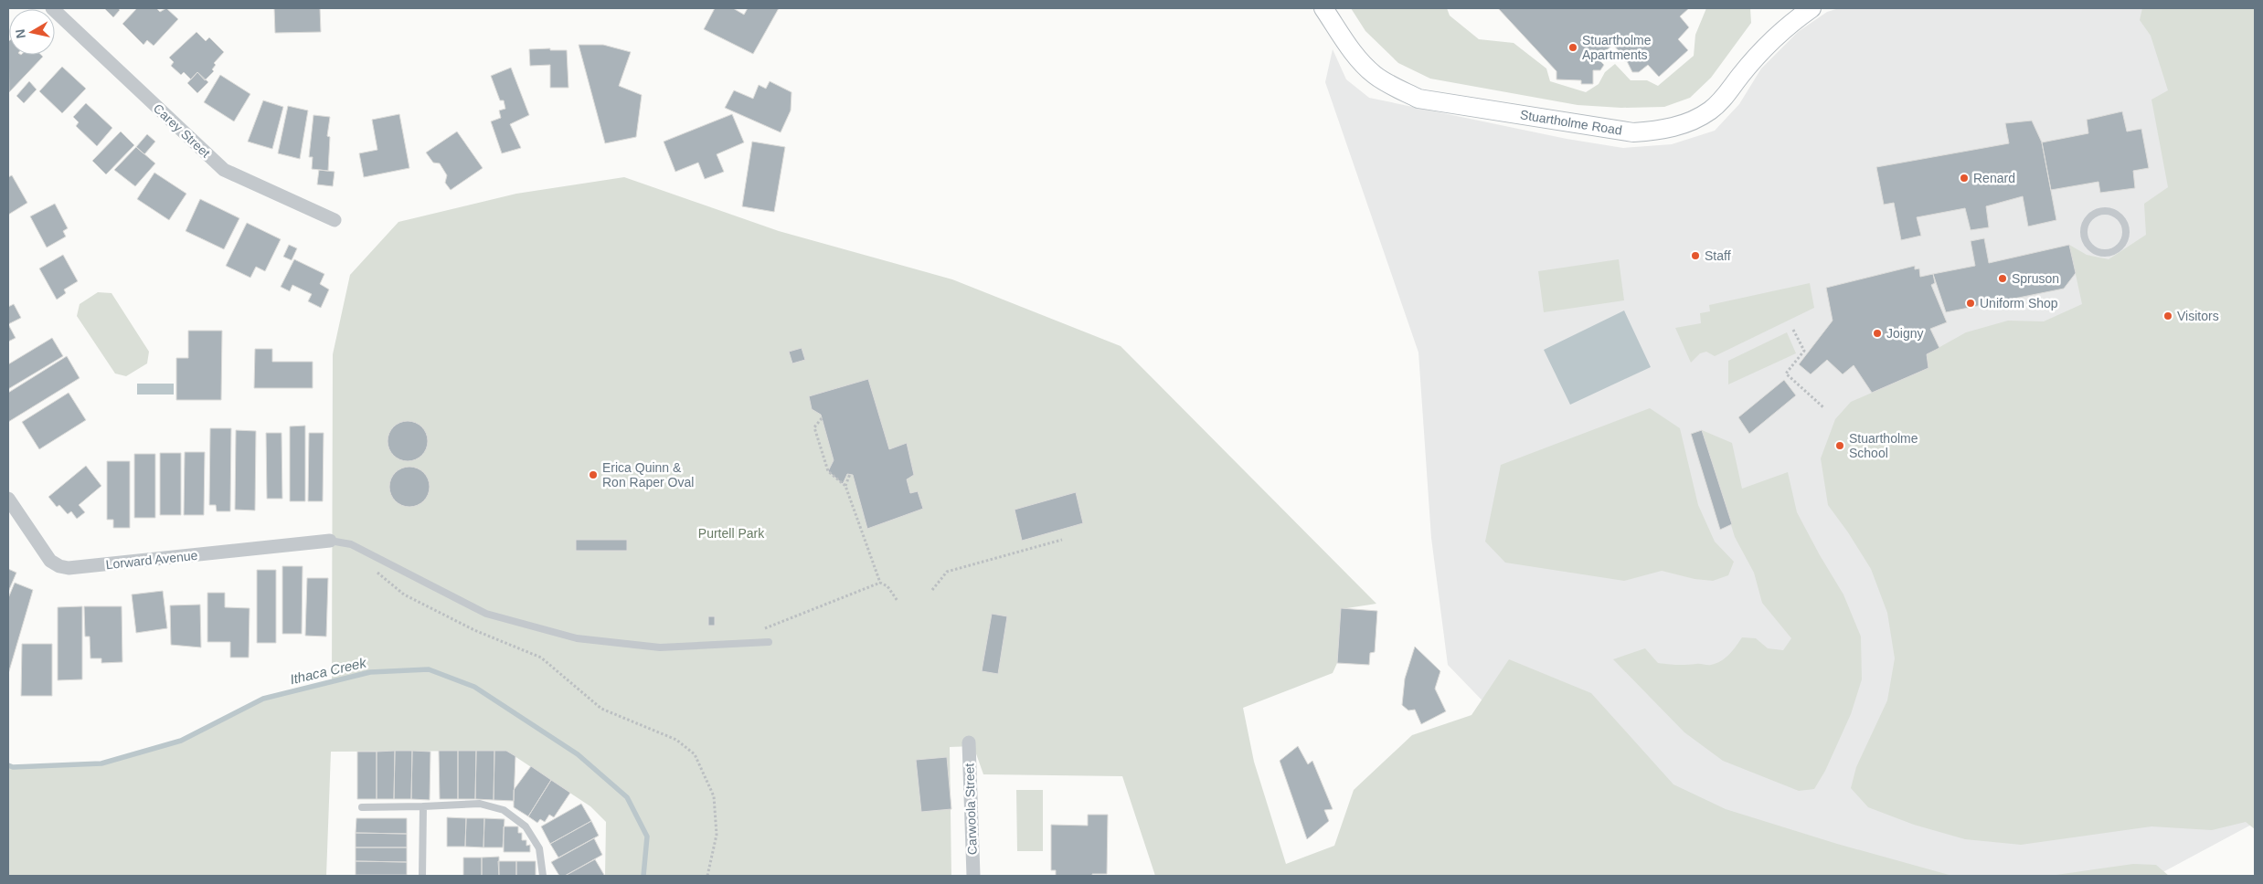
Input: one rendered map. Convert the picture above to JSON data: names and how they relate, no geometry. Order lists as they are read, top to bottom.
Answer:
{
  "streets": {
    "main road": ["Stuartholme Road"],
    "street": ["Carey Street", "Lorward Avenue", "Carwoola Street"]
  },
  "water": ["Ithaca Creek"],
  "parks": ["Purtell Park"],
  "places": [
    "Stuartholme Apartments",
    "Renard",
    "Staff",
    "Spruson",
    "Uniform Shop",
    "Visitors",
    "Joigny",
    "Stuartholme School",
    "Erica Quinn & Ron Raper Oval"
  ],
  "north": "left"
}
